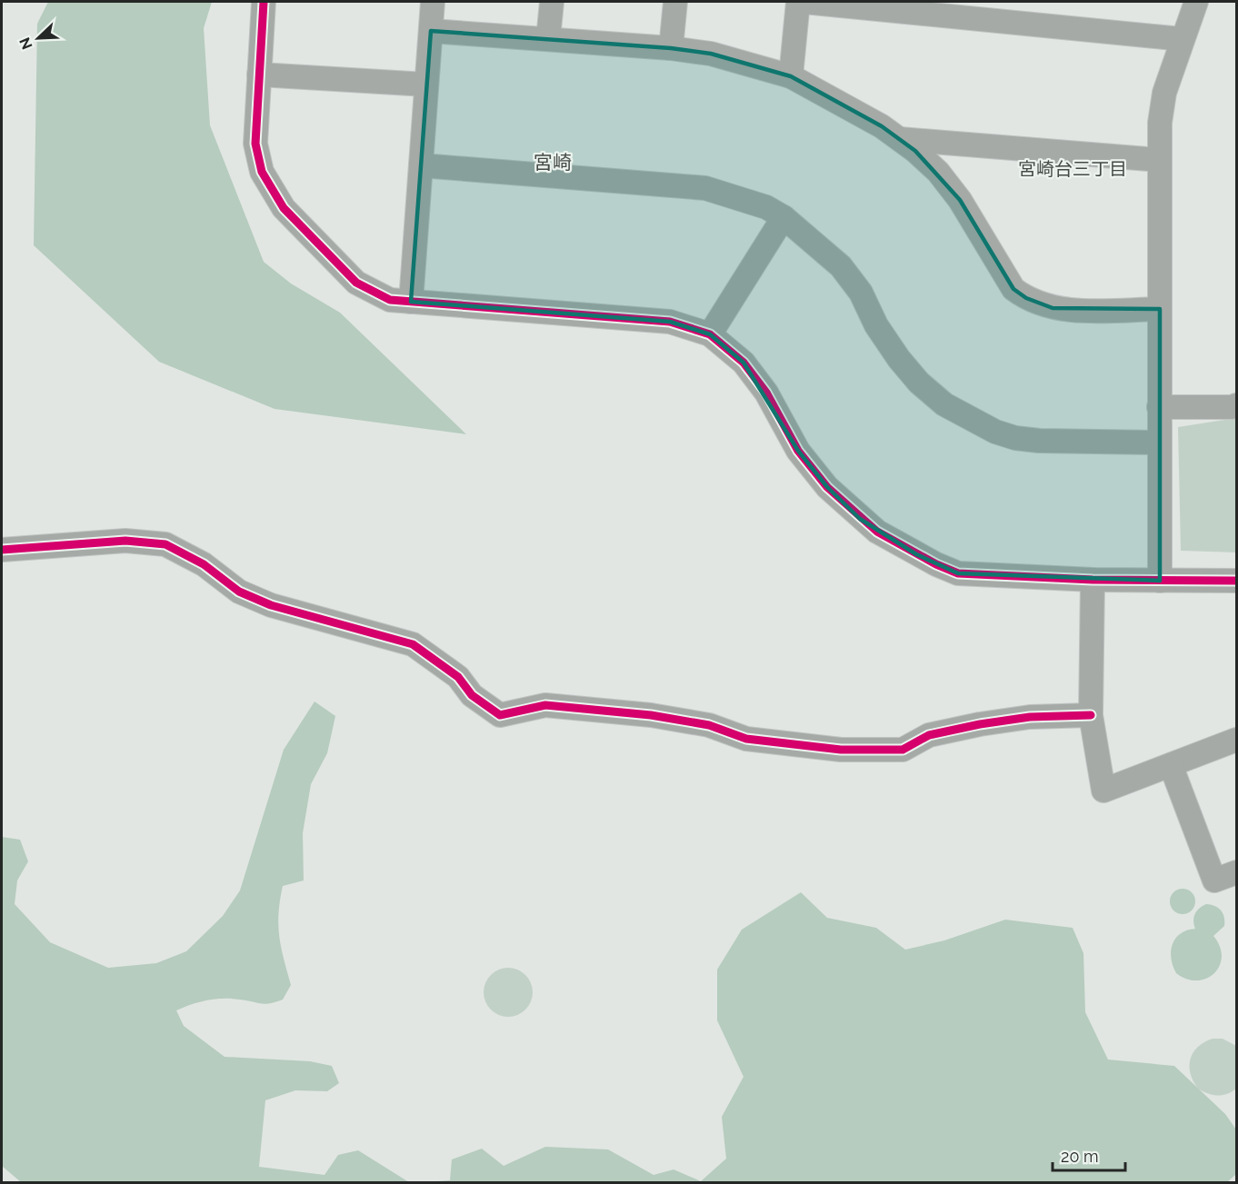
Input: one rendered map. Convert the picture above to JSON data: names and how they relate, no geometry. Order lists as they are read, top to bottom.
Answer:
{
  "districts": ["宮崎", "宮崎台三丁目"],
  "scale_bar": "20 m",
  "north": "bottom left"
}
